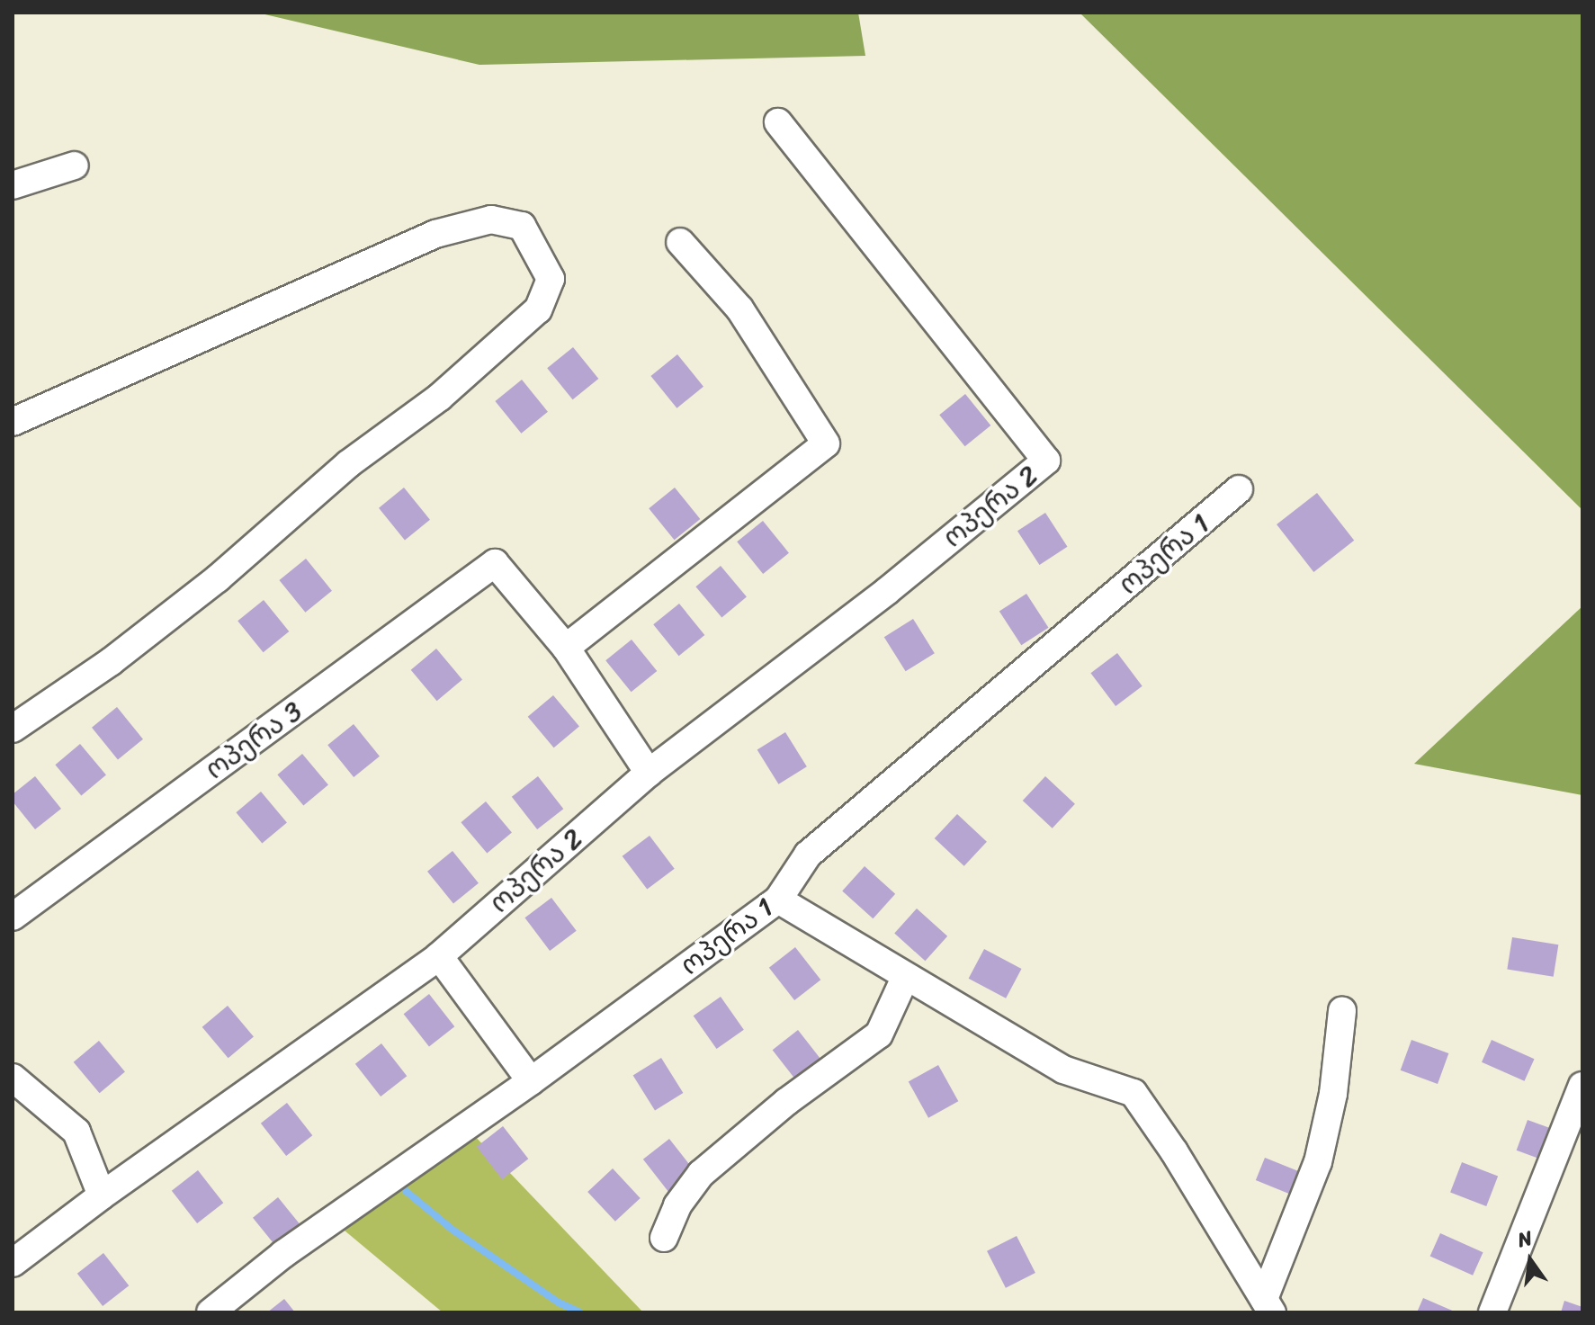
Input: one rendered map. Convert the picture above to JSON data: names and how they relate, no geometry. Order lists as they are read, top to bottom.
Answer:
{
  "streets": {
    "street": ["ოპერა 2", "ოპერა 1", "ოპერა 3"]
  },
  "north": "top"
}
